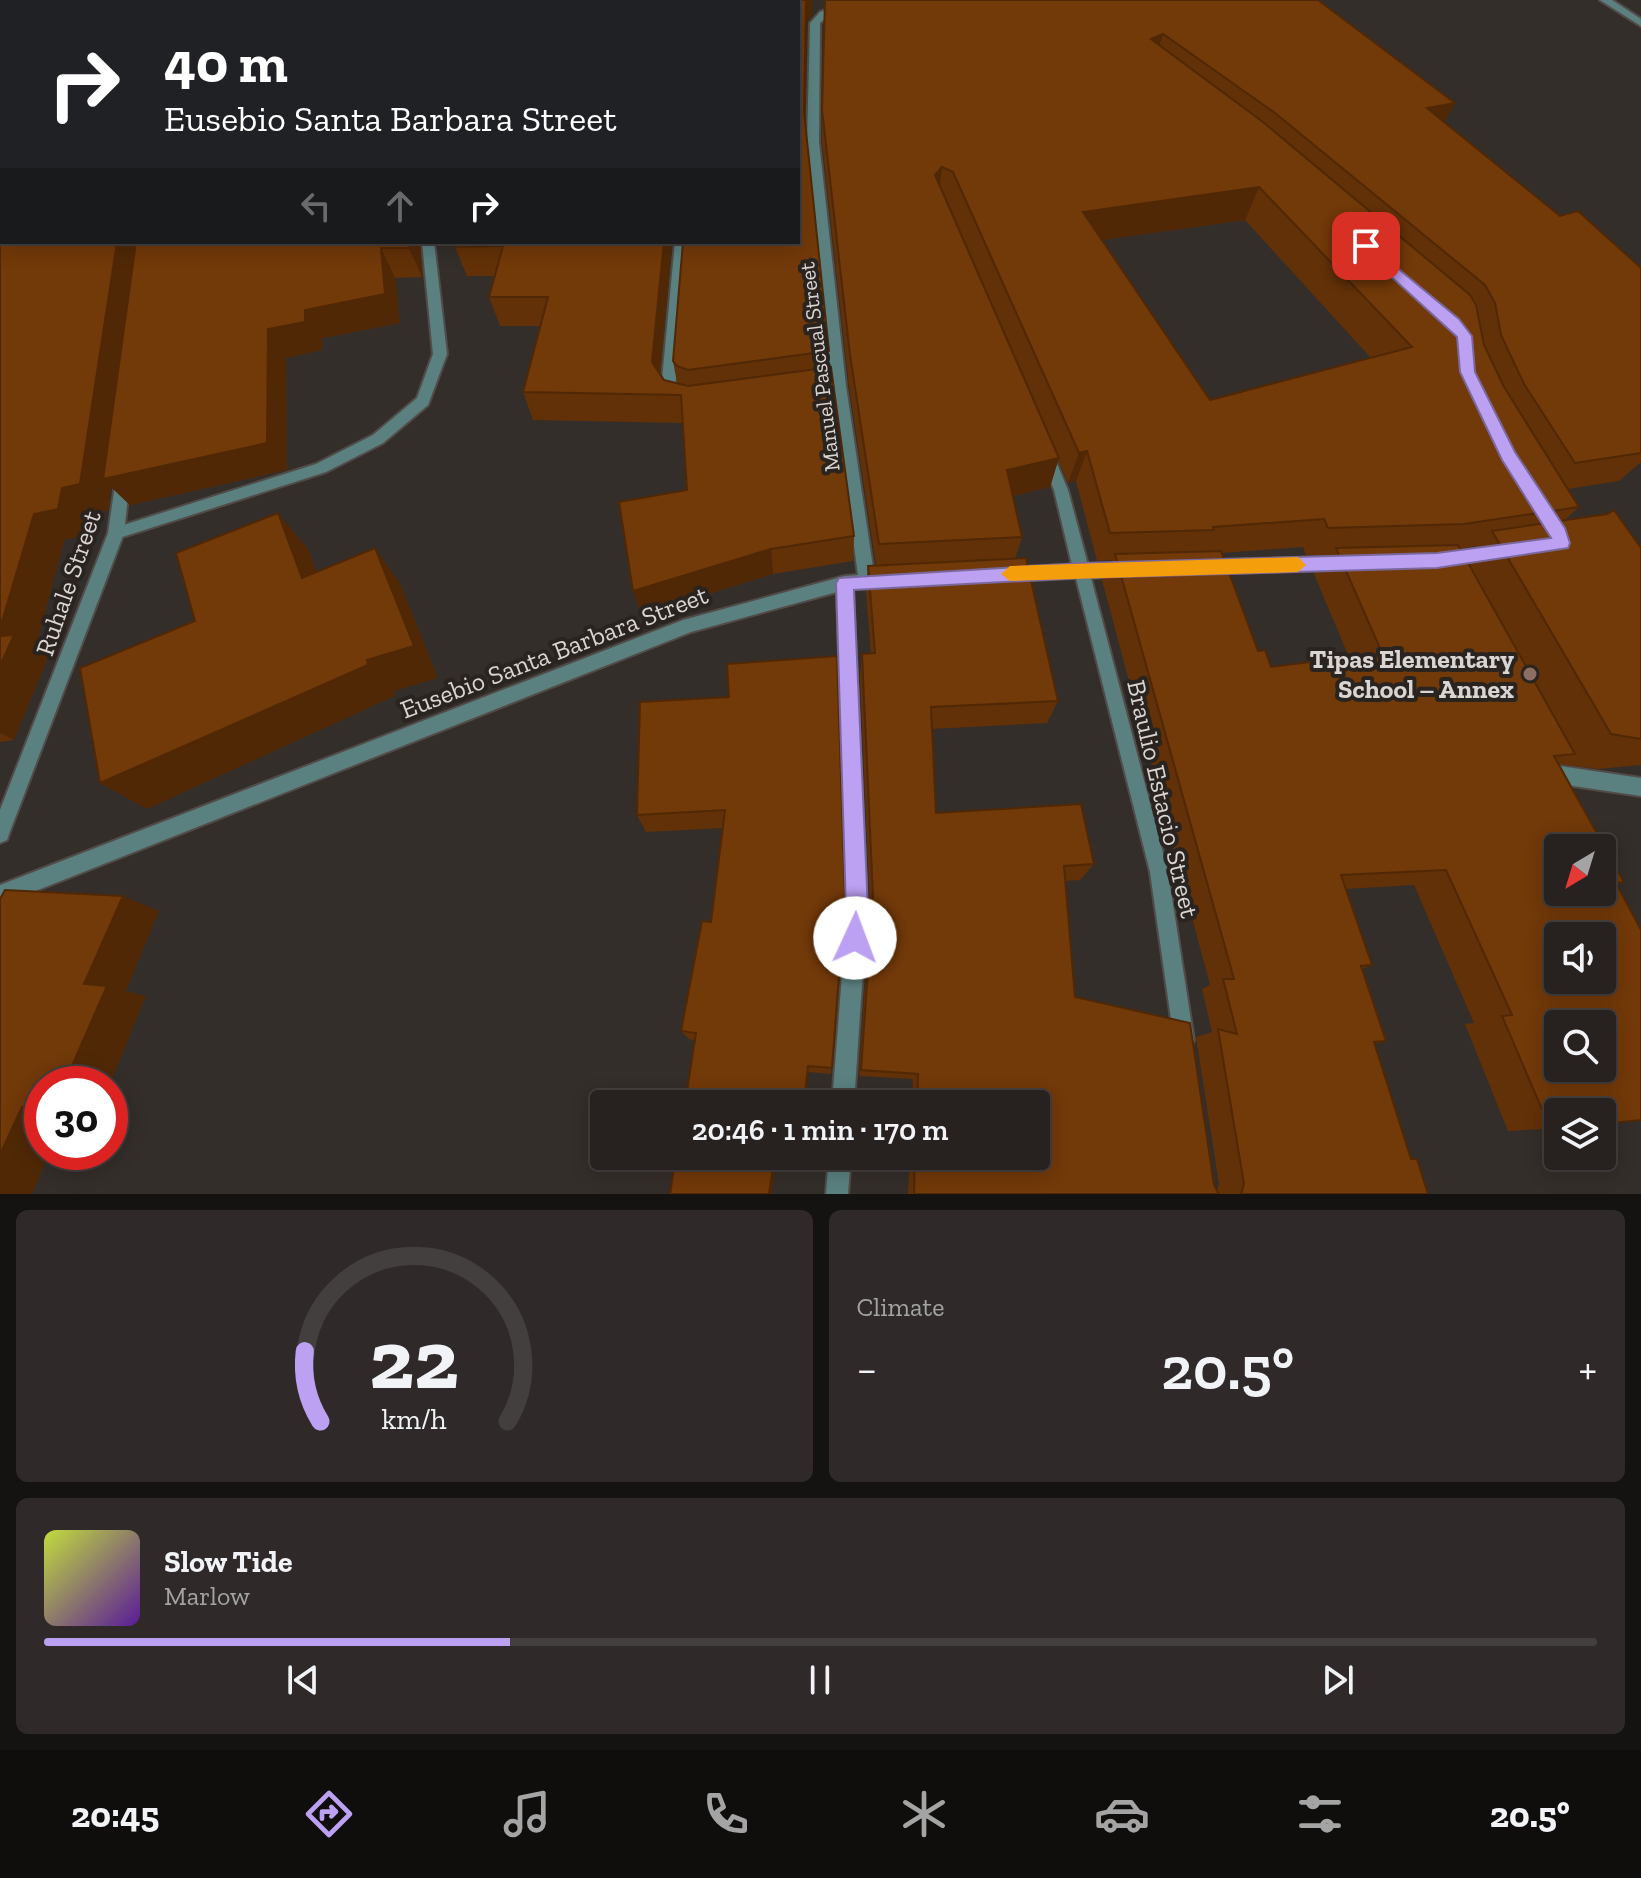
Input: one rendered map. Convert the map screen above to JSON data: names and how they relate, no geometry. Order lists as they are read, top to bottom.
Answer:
{
  "streets": {
    "street": [
      "Manuel Pascual Street",
      "Ruhale Street",
      "Eusebio Santa Barbara Street",
      "Braulio Estacio Street"
    ]
  },
  "crossings": [
    ["Manuel Pascual Street", "Eusebio Santa Barbara Street"]
  ],
  "places": ["Tipas Elementary School – Annex"],
  "north": "bottom left",
  "page": {
    "turn": ["40 m", "Eusebio Santa Barbara Street"],
    "limit": "30",
    "trip": "20:46 · 1 min · 170 m",
    "tile": "Climate",
    "heat": ["−", "20.5°", "+"],
    "song": ["Slow Tide", "Marlow"],
    "tabs": ["20:45", "20.5°"],
    "gauge": ["22", "km/h"]
  }
}
